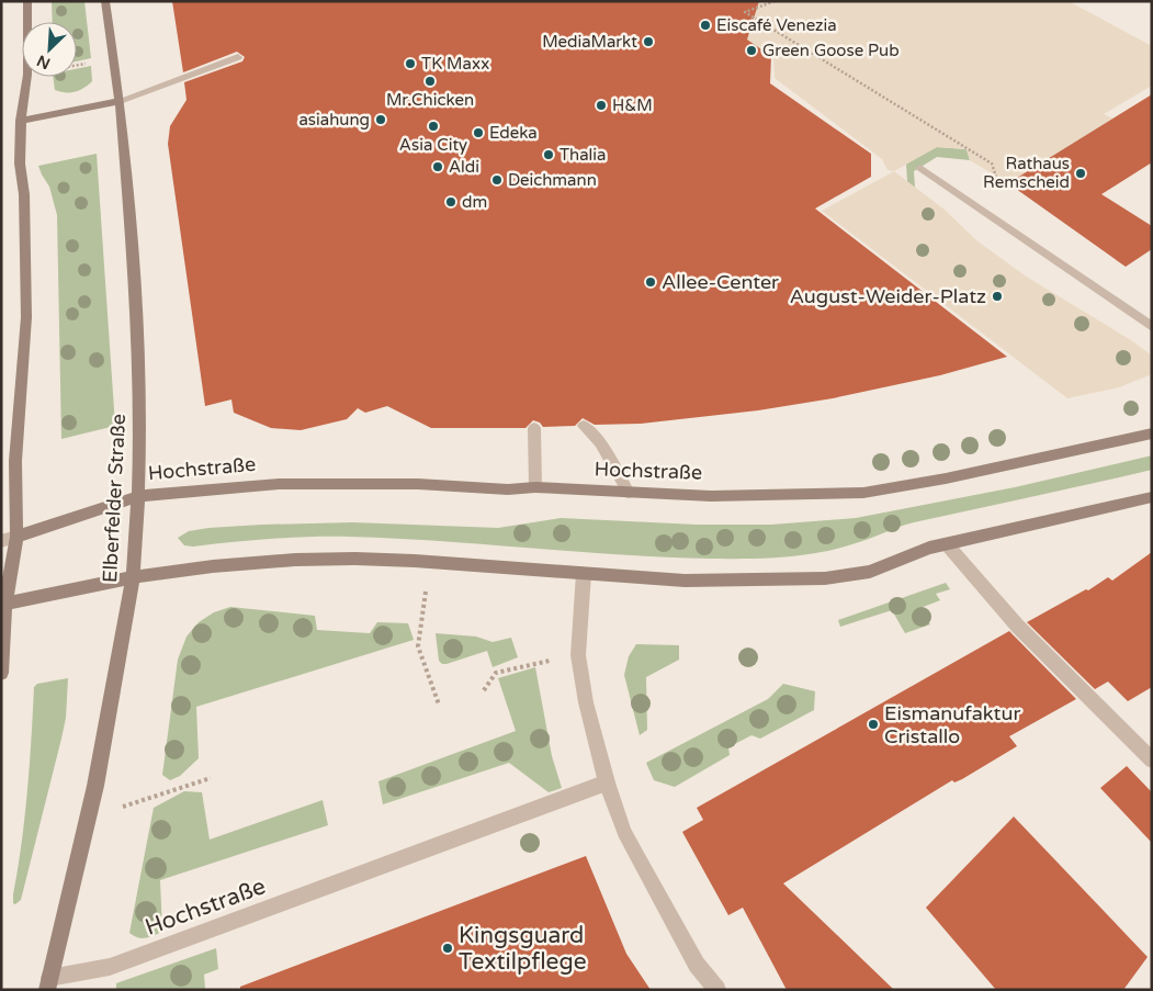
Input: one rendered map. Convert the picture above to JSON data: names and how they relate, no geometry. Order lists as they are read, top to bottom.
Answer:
{
  "streets": {
    "main road": ["Hochstraße", "Elberfelder Straße"]
  },
  "crossings": [
    ["Hochstraße", "Elberfelder Straße"]
  ],
  "places": [
    "Eiscafé Venezia",
    "MediaMarkt",
    "Green Goose Pub",
    "TK Maxx",
    "Mr.Chicken",
    "H&M",
    "asiahung",
    "Asia City",
    "Edeka",
    "Thalia",
    "Aldi",
    "Rathaus Remscheid",
    "Deichmann",
    "dm",
    "Allee-Center",
    "August-Weider-Platz",
    "Eismanufaktur Cristallo",
    "Kingsguard Textilpflege"
  ],
  "north": "bottom left"
}
